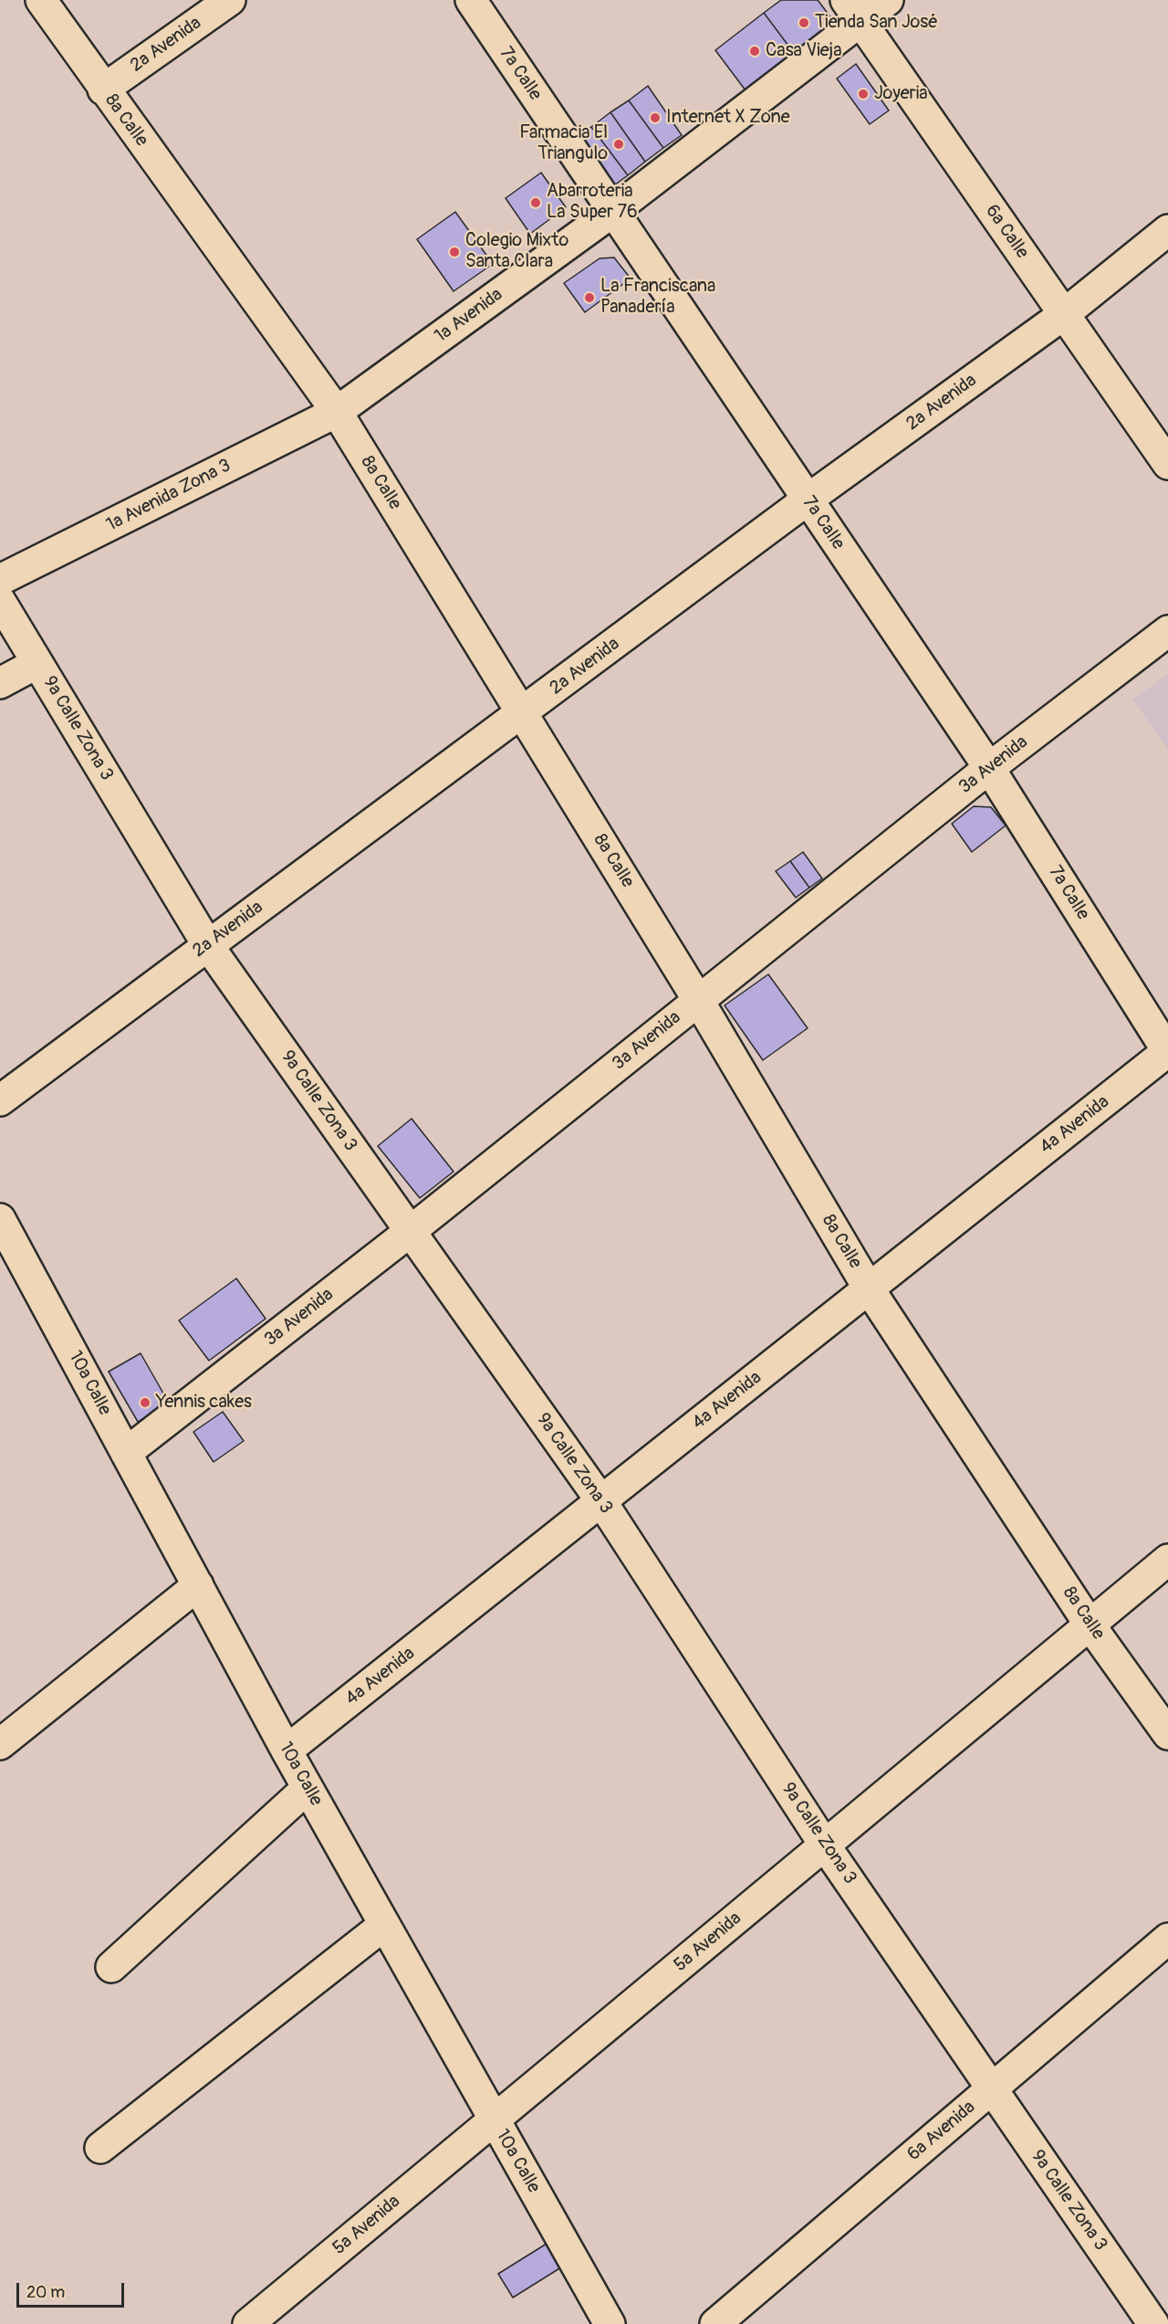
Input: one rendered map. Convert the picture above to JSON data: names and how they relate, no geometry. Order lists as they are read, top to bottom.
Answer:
{
  "streets": {
    "street": [
      "2a Avenida",
      "7a Calle",
      "8a Calle",
      "6a Calle",
      "1a Avenida",
      "1a Avenida Zona 3",
      "9a Calle Zona 3",
      "3a Avenida",
      "4a Avenida",
      "10a Calle",
      "5a Avenida",
      "6a Avenida"
    ]
  },
  "crossings": [
    ["2a Avenida", "7a Calle"],
    ["2a Avenida", "8a Calle"],
    ["2a Avenida", "6a Calle"],
    ["2a Avenida", "9a Calle Zona 3"],
    ["7a Calle", "1a Avenida"],
    ["7a Calle", "3a Avenida"],
    ["7a Calle", "4a Avenida"],
    ["8a Calle", "1a Avenida"],
    ["8a Calle", "1a Avenida Zona 3"],
    ["8a Calle", "3a Avenida"],
    ["8a Calle", "4a Avenida"],
    ["8a Calle", "5a Avenida"],
    ["6a Calle", "1a Avenida"],
    ["1a Avenida", "1a Avenida Zona 3"],
    ["9a Calle Zona 3", "3a Avenida"],
    ["9a Calle Zona 3", "4a Avenida"],
    ["9a Calle Zona 3", "5a Avenida"],
    ["9a Calle Zona 3", "6a Avenida"],
    ["3a Avenida", "10a Calle"],
    ["4a Avenida", "10a Calle"],
    ["10a Calle", "5a Avenida"]
  ],
  "places": [
    "Tienda San José",
    "Casa Vieja",
    "Joyeria",
    "Internet X Zone",
    "Farmacia El Triangulo",
    "Abarroteria La Super 76",
    "Colegio Mixto Santa Clara",
    "La Franciscana Panadería",
    "Yennis cakes"
  ],
  "scale_bar": "20 m"
}
